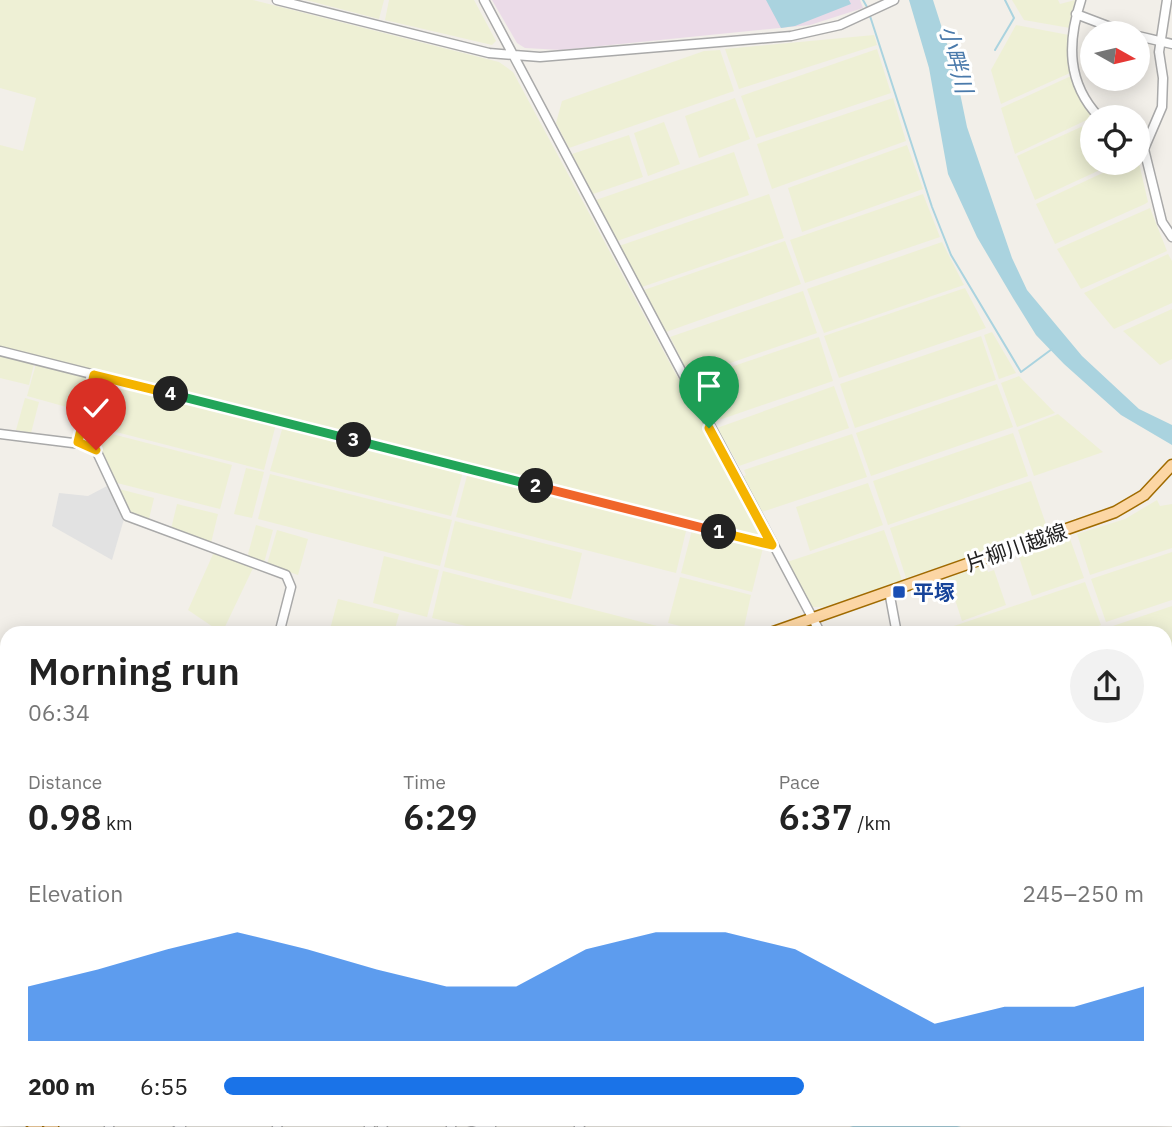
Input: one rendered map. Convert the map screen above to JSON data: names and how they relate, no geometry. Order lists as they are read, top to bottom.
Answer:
{
  "streets": {
    "main road": ["片柳川越線"]
  },
  "water": ["小畔川"],
  "places": {
    "transit": ["平塚"]
  },
  "north": "right",
  "page": {
    "pins": [
      "4",
      "3",
      "2",
      "1"
    ],
    "heading": ["Morning run", "06:34"],
    "stats": [
      ["Distance", "0.98 km"],
      ["Time", "6:29"],
      ["Pace", "6:37 /km"]
    ],
    "chart": ["Elevation", "245–250 m"],
    "list": [
      {
        "name": "200 m",
        "note": "6:55"
      }
    ]
  }
}
